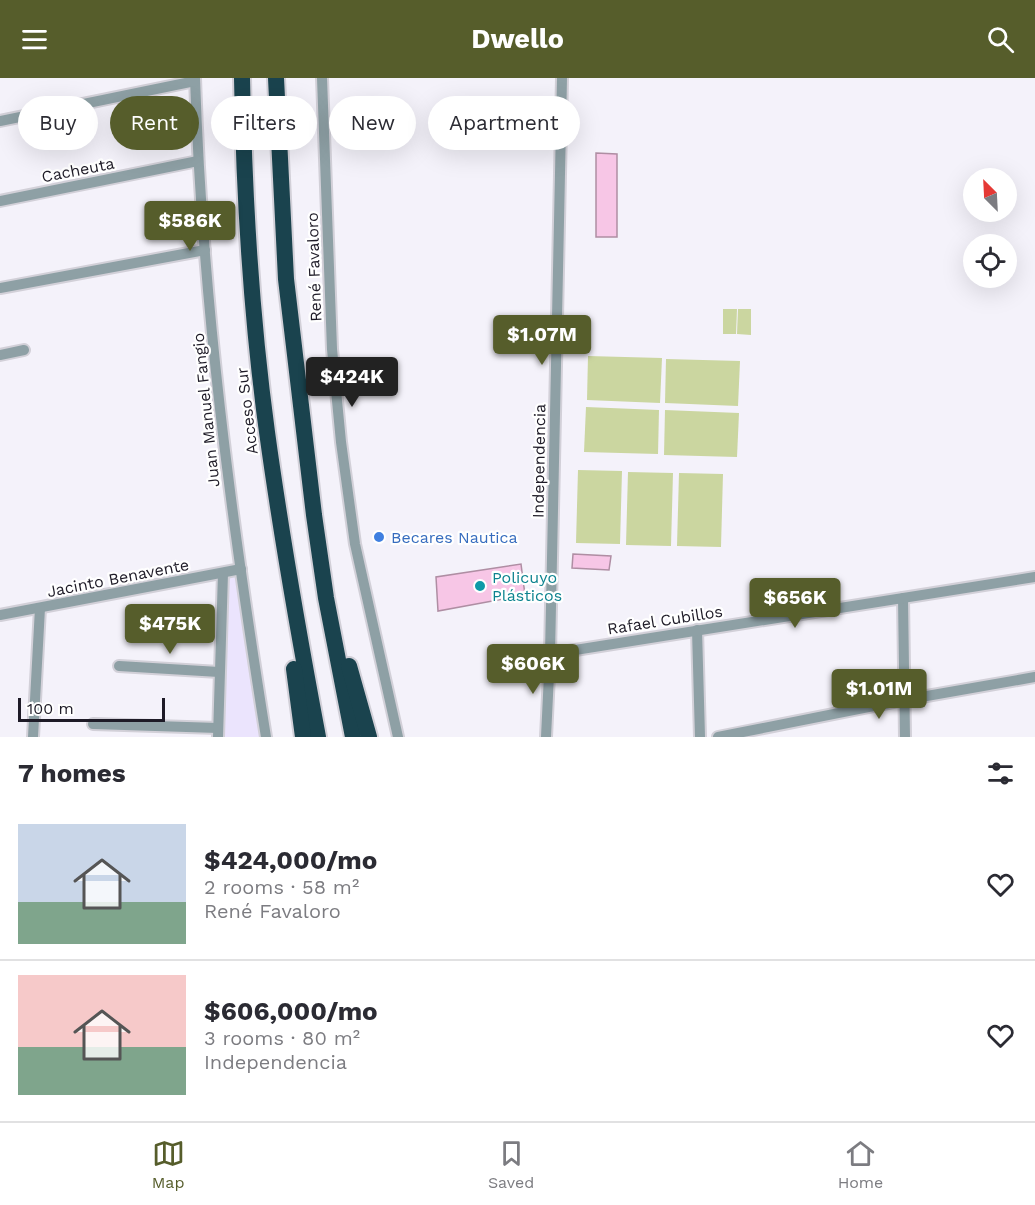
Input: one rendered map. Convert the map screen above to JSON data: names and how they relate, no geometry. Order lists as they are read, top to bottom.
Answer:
{
  "streets": {
    "highway": ["Acceso Sur"],
    "street": [
      "Cacheuta",
      "René Favaloro",
      "Juan Manuel Fangio",
      "Independencia",
      "Jacinto Benavente",
      "Rafael Cubillos"
    ]
  },
  "crossings": [
    ["Cacheuta", "Juan Manuel Fangio"],
    ["Juan Manuel Fangio", "Jacinto Benavente"],
    ["Independencia", "Rafael Cubillos"]
  ],
  "places": ["Becares Nautica", "Policuyo Plásticos"],
  "scale_bar": "100 m",
  "north": "top left",
  "page": {
    "header": "Dwello",
    "chip": [
      "Buy",
      "Rent",
      "Filters",
      "New",
      "Apartment"
    ],
    "price": [
      "$586K",
      "$1.07M",
      "$424K",
      "$656K",
      "$475K",
      "$606K",
      "$1.01M"
    ],
    "scale": "100 m",
    "heading": "7 homes",
    "list": [
      {
        "name": "$424,000/mo",
        "note": "2 rooms · 58 m² · René Favaloro"
      },
      {
        "name": "$606,000/mo",
        "note": "3 rooms · 80 m² · Independencia"
      }
    ],
    "tabs": ["Map", "Saved", "Home"]
  }
}
